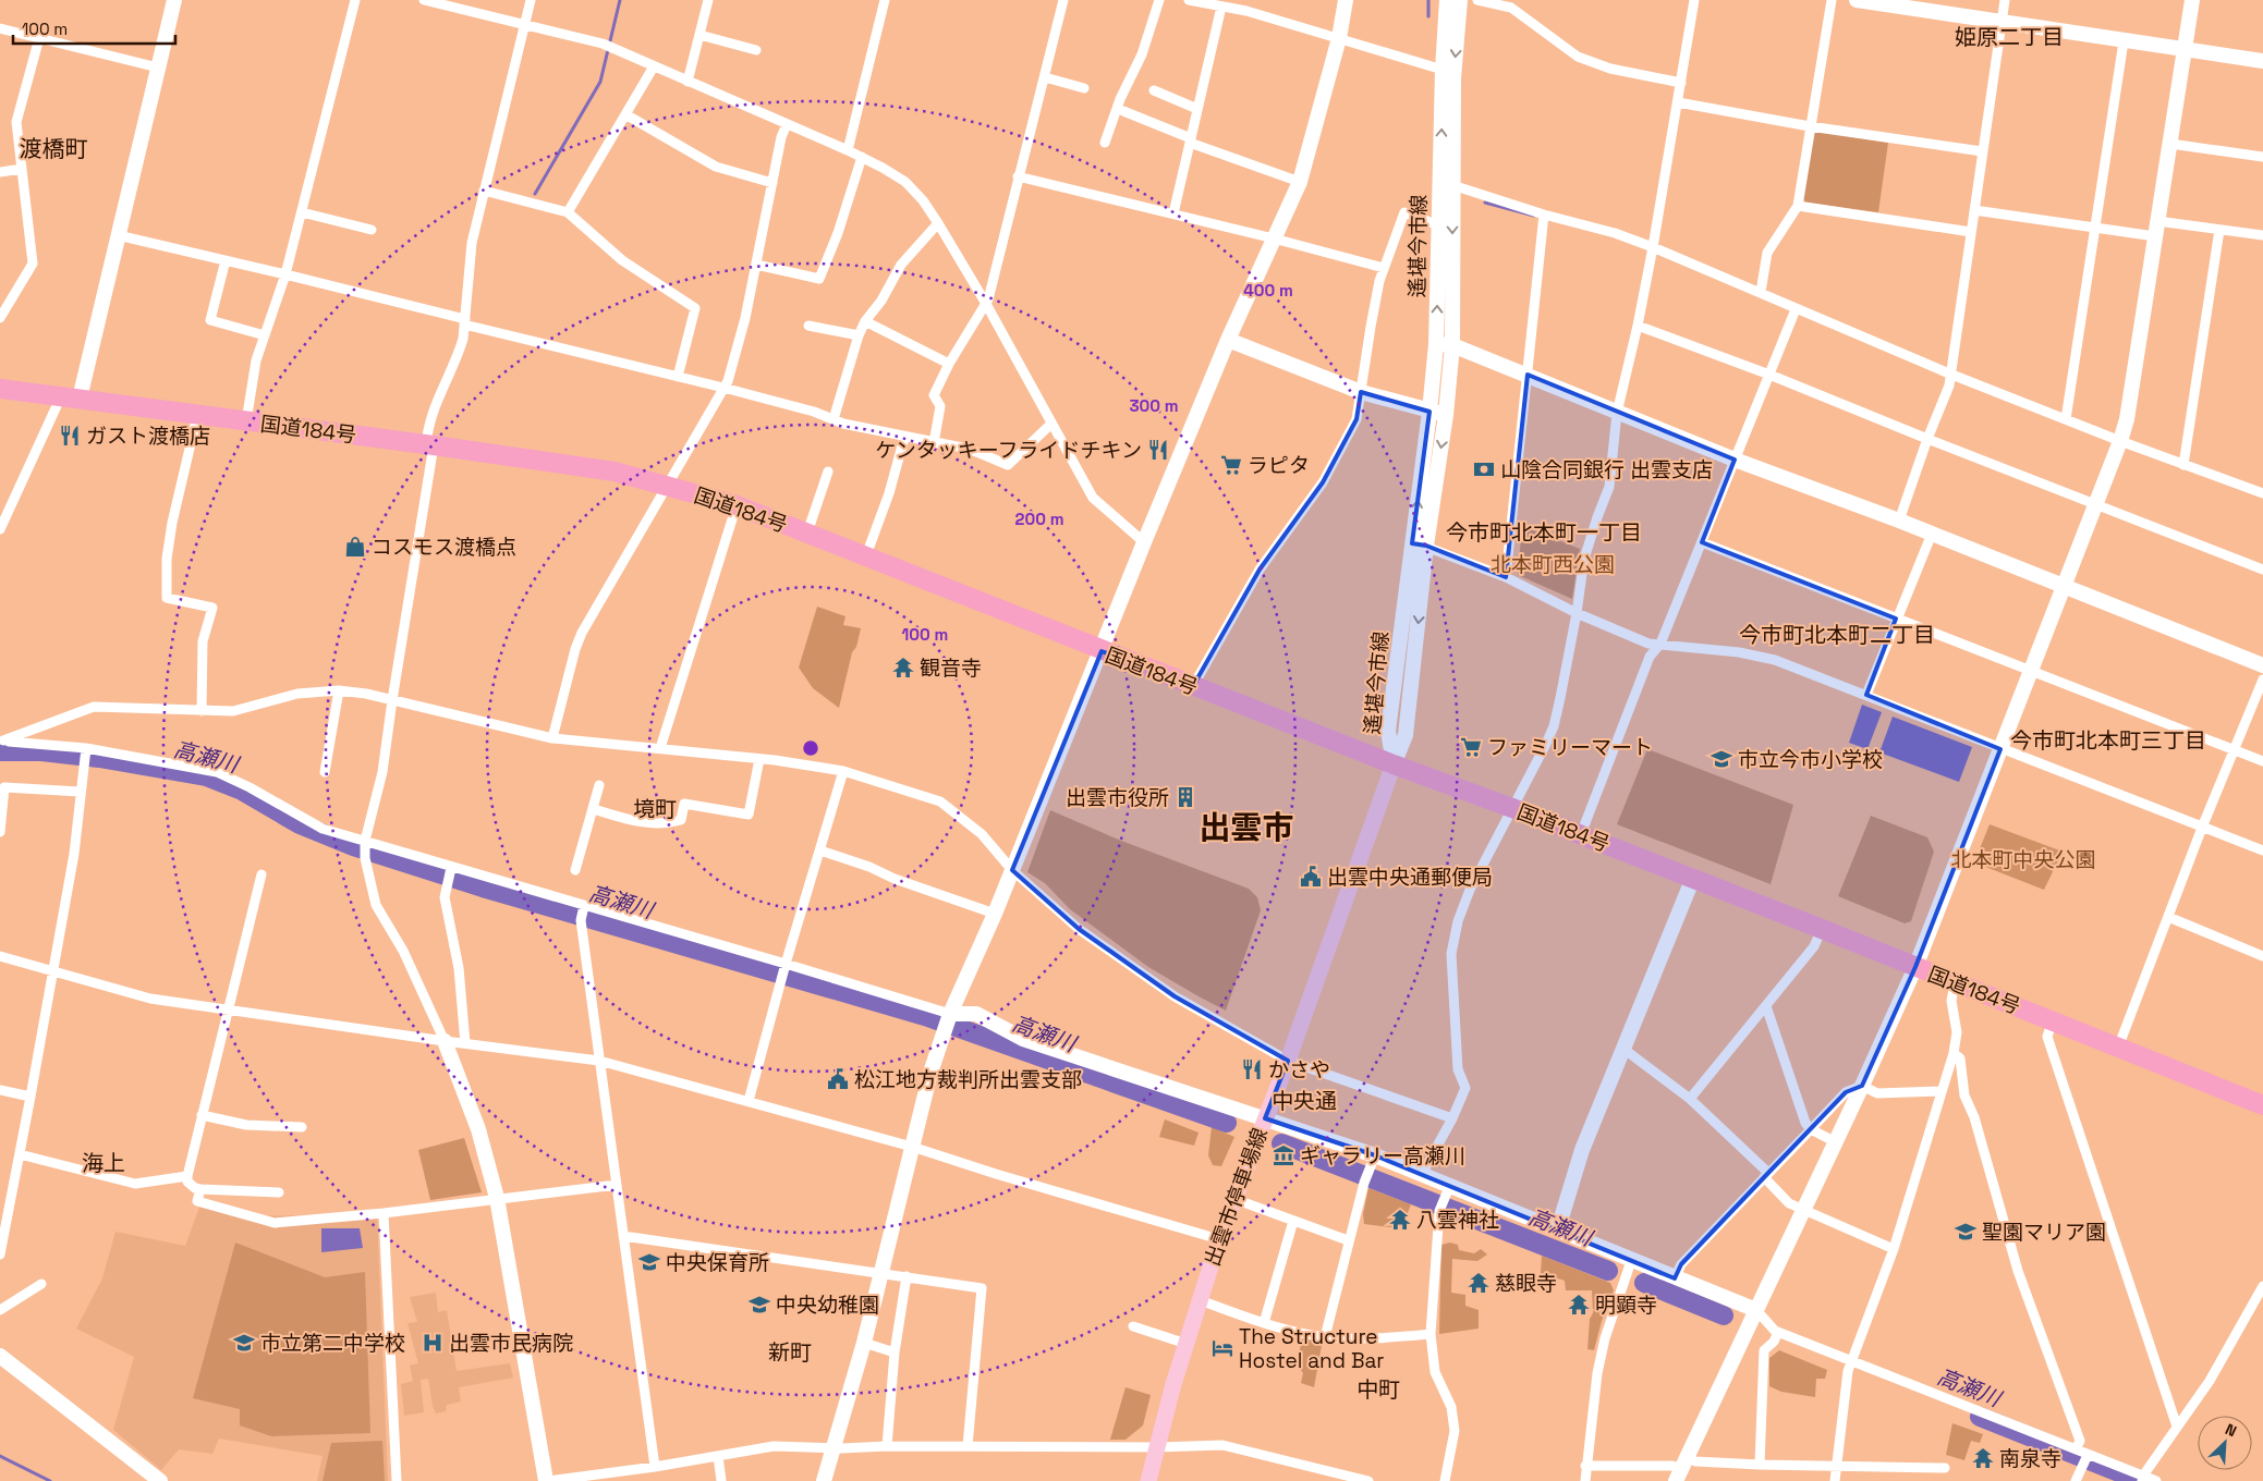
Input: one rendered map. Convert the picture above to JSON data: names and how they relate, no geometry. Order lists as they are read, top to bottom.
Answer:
{
  "streets": {
    "highway": ["国道184号"],
    "main road": ["出雲市停車場線"],
    "street": ["遙堪今市線"]
  },
  "crossings": [
    ["遙堪今市線", "国道184号"],
    ["遙堪今市線", "出雲市停車場線"],
    ["国道184号", "出雲市停車場線"]
  ],
  "districts": [
    "姫原二丁目",
    "渡橋町",
    "今市町北本町一丁目",
    "今市町北本町二丁目",
    "今市町北本町三丁目",
    "境町",
    "出雲市",
    "中央通",
    "海上",
    "新町",
    "中町"
  ],
  "water": ["高瀬川"],
  "parks": ["北本町西公園", "北本町中央公園"],
  "places": {
    "restaurant": ["ガスト渡橋店", "ケンタッキーフライドチキン", "かさや"],
    "supermarket": ["ラピタ", "ファミリーマート"],
    "bank": ["山陰合同銀行 出雲支店"],
    "shop": ["コスモス渡橋点"],
    "temple": [
      "観音寺",
      "八雲神社",
      "慈眼寺",
      "明顕寺",
      "南泉寺"
    ],
    "school or university": [
      "市立今市小学校",
      "聖園マリア園",
      "中央保育所",
      "中央幼稚園",
      "市立第二中学校"
    ],
    "building": ["出雲市役所"],
    "public building": ["出雲中央通郵便局", "松江地方裁判所出雲支部"],
    "museum": ["ギャラリー高瀬川"],
    "hospital": ["出雲市民病院"],
    "hotel": ["The Structure Hostel and Bar"]
  },
  "scale_bar": "100 m",
  "north": "top right",
  "rings": [
    "400 m",
    "300 m",
    "200 m",
    "100 m"
  ]
}
